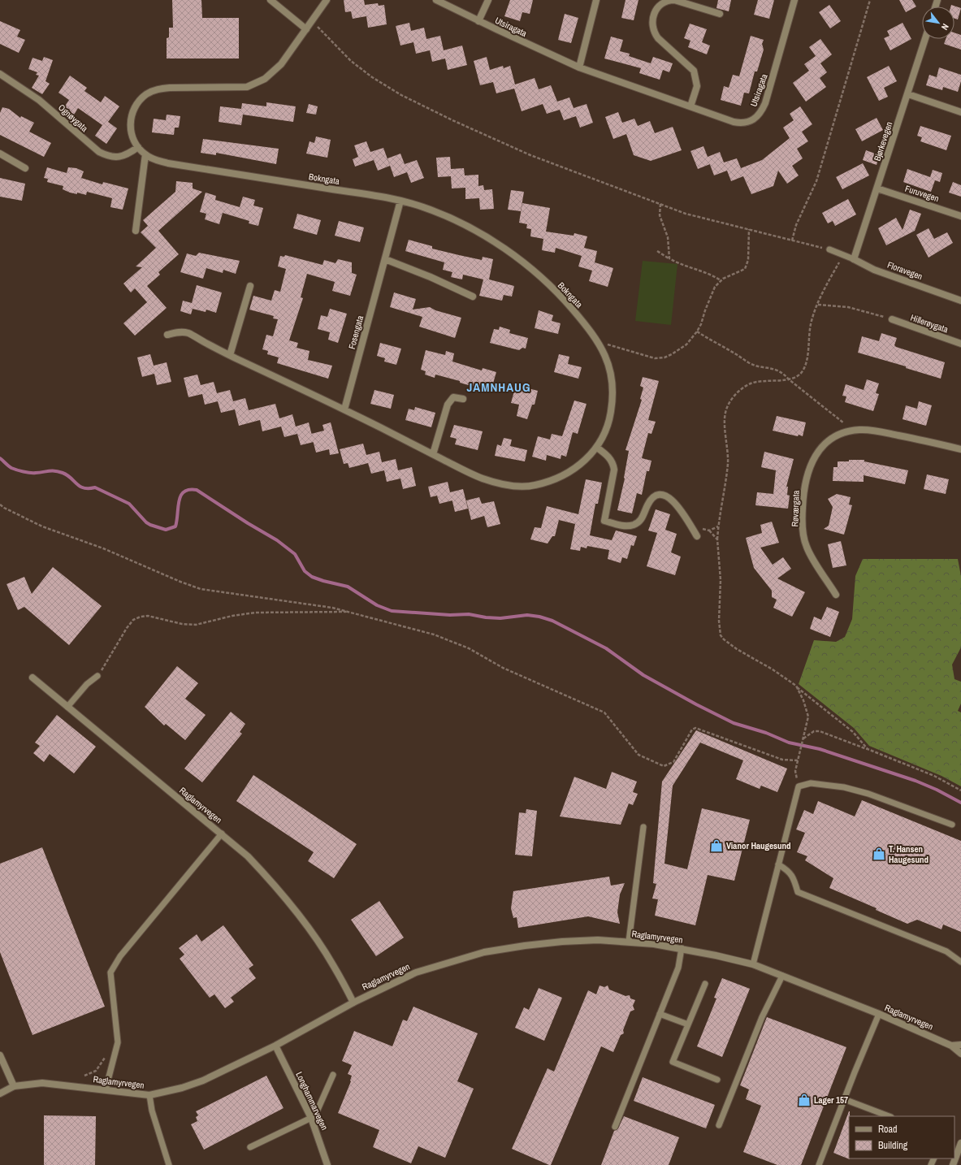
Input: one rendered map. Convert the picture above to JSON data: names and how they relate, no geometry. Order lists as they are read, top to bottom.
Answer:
{
  "streets": {
    "street": [
      "Utsiragata",
      "Ognøygata",
      "Bjørkevegen",
      "Bokngata",
      "Furuvegen",
      "Floravegen",
      "Hillerøygata",
      "Fosengata",
      "Røværgata",
      "Raglamyrvegen",
      "Longhammarvegen"
    ]
  },
  "crossings": [
    ["Ognøygata", "Bokngata"],
    ["Bjørkevegen", "Furuvegen"],
    ["Bjørkevegen", "Floravegen"],
    ["Bokngata", "Fosengata"],
    ["Raglamyrvegen", "Longhammarvegen"]
  ],
  "districts": ["JAMNHAUG"],
  "places": {
    "shop": ["Vianor Haugesund", "T. Hansen Haugesund", "Lager 157"]
  },
  "legend": ["Road", "Building"],
  "north": "bottom right"
}
